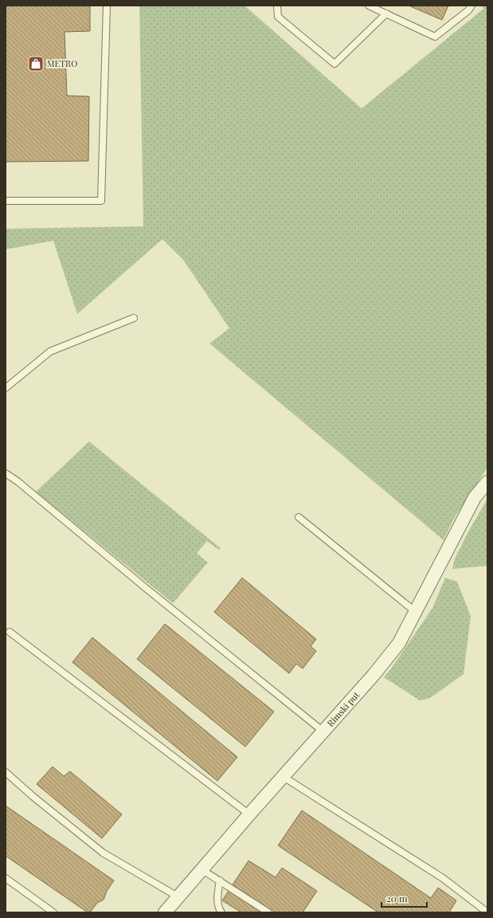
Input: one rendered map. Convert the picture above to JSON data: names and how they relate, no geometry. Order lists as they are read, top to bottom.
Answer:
{
  "streets": {
    "street": ["Rimski put"]
  },
  "places": {
    "shop": ["METRO"]
  },
  "scale_bar": "20 m"
}
